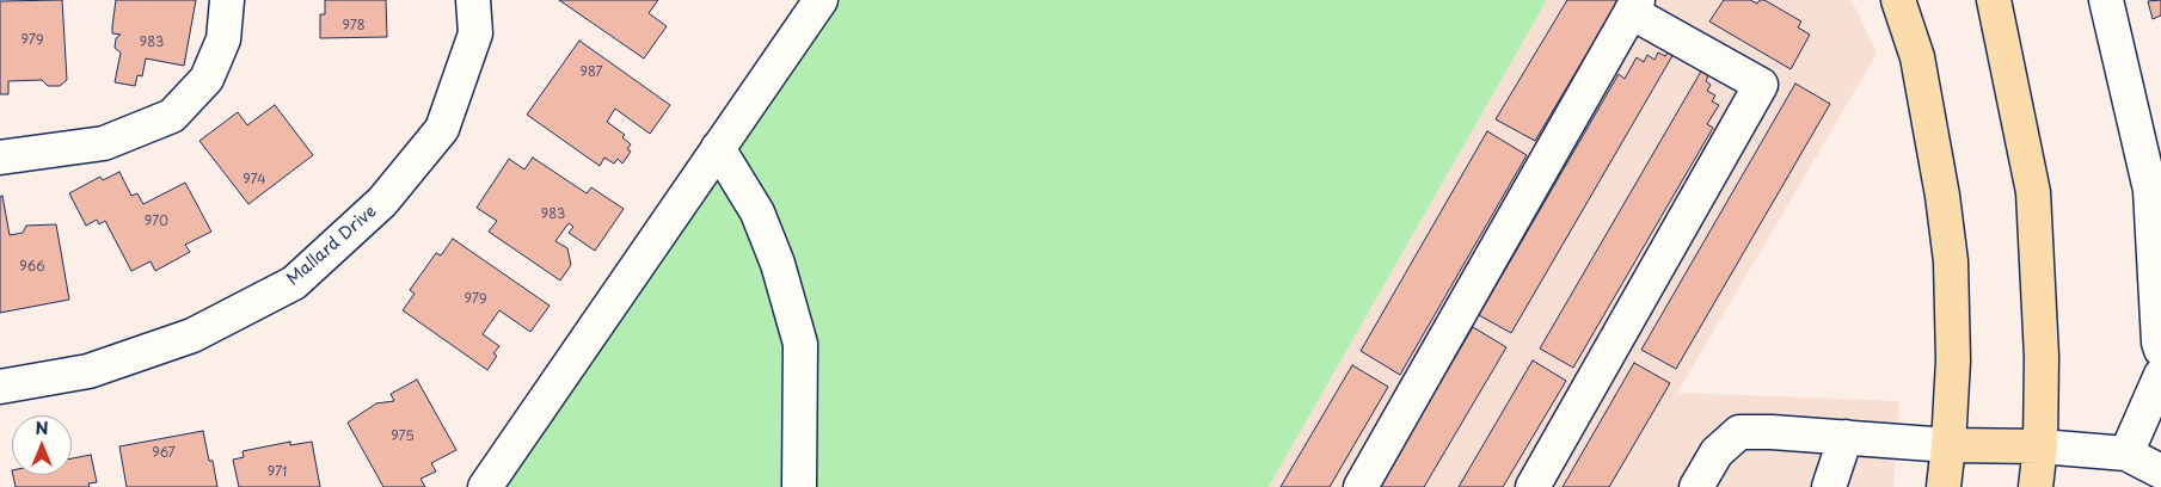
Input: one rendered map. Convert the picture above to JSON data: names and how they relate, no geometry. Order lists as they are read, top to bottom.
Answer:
{
  "streets": {
    "street": ["Mallard Drive"]
  },
  "house_numbers": [
    "978",
    "979",
    "983",
    "987",
    "974",
    "983",
    "970",
    "966",
    "979",
    "975",
    "967",
    "971"
  ],
  "north": "top"
}
